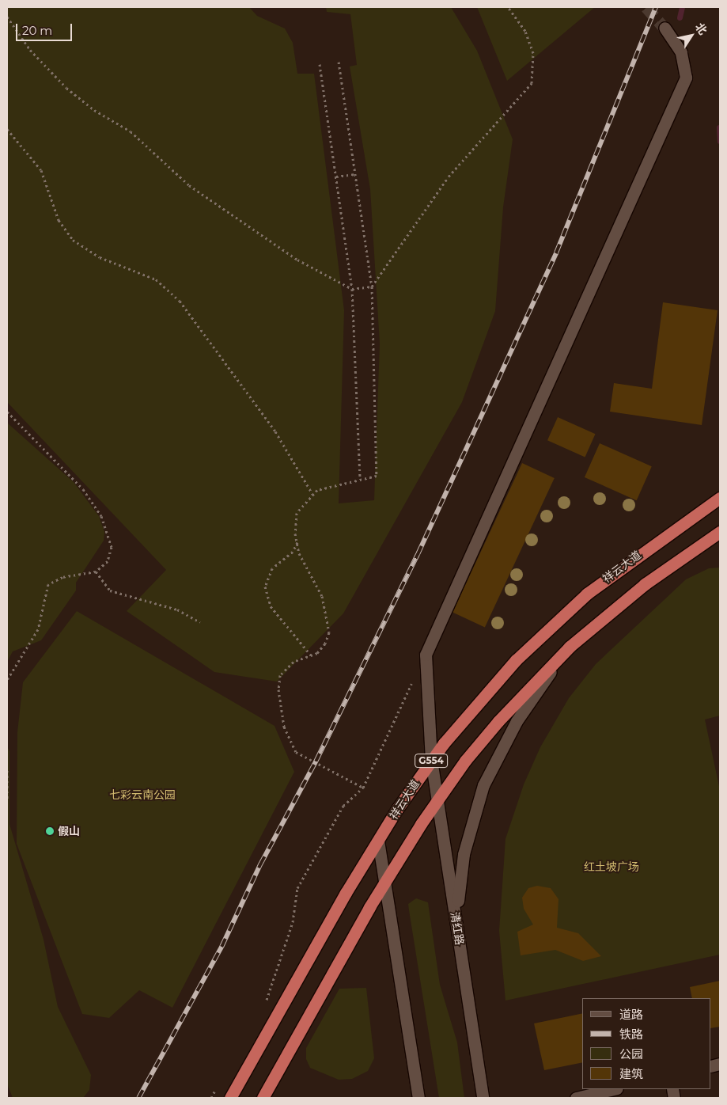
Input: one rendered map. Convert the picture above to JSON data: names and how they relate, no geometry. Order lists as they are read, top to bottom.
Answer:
{
  "streets": {
    "highway": ["祥云大道", "G554"],
    "main road": ["清红路"]
  },
  "crossings": [
    ["祥云大道", "清红路"],
    ["G554", "清红路"]
  ],
  "parks": ["七彩云南公园", "红土坡广场"],
  "places": ["假山"],
  "legend": [
    "道路",
    "铁路",
    "公园",
    "建筑"
  ],
  "scale_bar": "20 m",
  "north": "top right"
}
